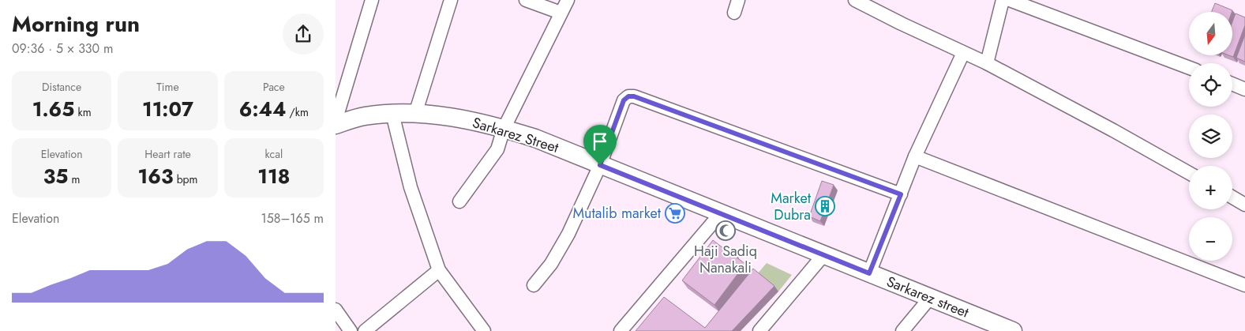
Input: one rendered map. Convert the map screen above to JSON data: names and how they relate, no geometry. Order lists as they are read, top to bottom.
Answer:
{
  "streets": {
    "main road": ["Sarkarez Street", "Sarkarez street"]
  },
  "crossings": [
    ["Sarkarez Street", "Sarkarez street"]
  ],
  "places": {
    "building": ["Market Dubra"],
    "supermarket": ["Mutalib market"],
    "mosque": ["Haji Sadiq Nanakali"]
  },
  "north": "bottom",
  "page": {
    "heading": ["Morning run", "09:36 · 5 × 330 m"],
    "map_buttons": ["+", "−"],
    "stats": [
      ["Distance", "1.65 km"],
      ["Time", "11:07"],
      ["Pace", "6:44 /km"],
      ["Elevation", "35 m"],
      ["Heart rate", "163 bpm"],
      ["kcal", "118"]
    ],
    "chart": ["Elevation", "158–165 m"]
  }
}
